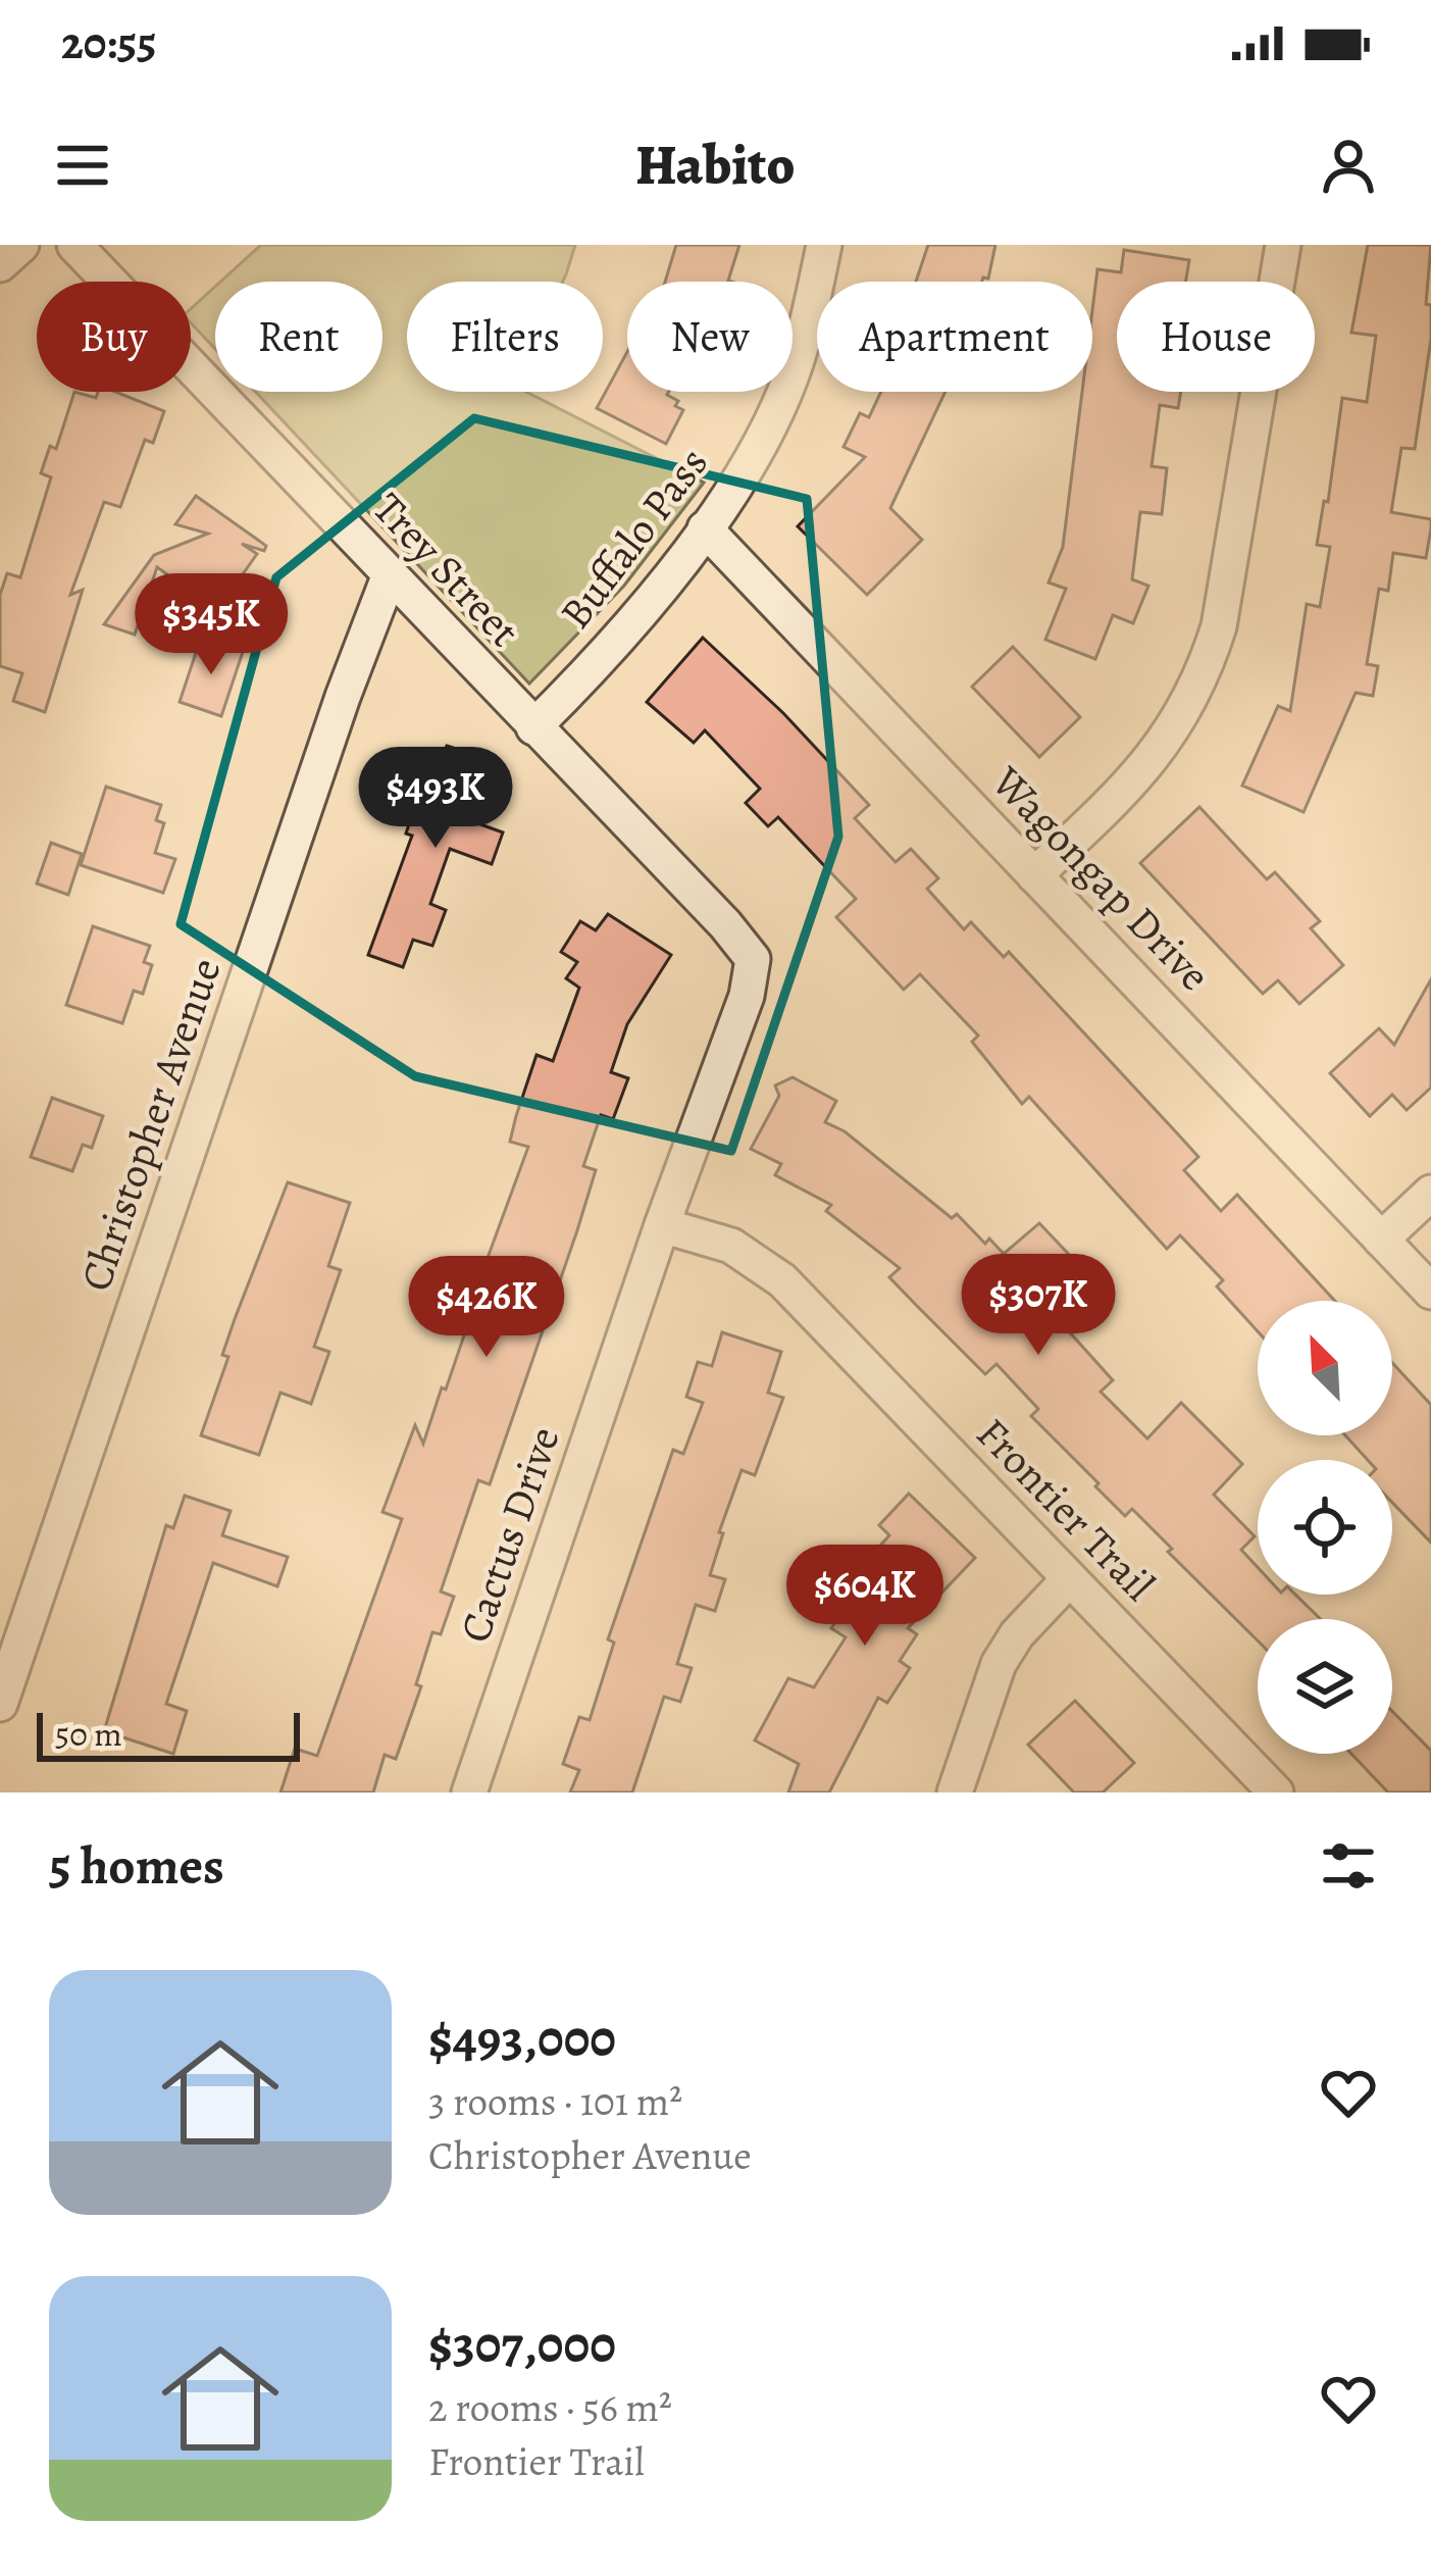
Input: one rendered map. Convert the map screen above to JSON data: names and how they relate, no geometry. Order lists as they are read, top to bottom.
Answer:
{
  "streets": {
    "street": [
      "Buffalo Pass",
      "Trey Street",
      "Wagongap Drive",
      "Christopher Avenue",
      "Frontier Trail",
      "Cactus Drive"
    ]
  },
  "crossings": [
    ["Buffalo Pass", "Trey Street"],
    ["Buffalo Pass", "Wagongap Drive"],
    ["Trey Street", "Christopher Avenue"],
    ["Trey Street", "Cactus Drive"],
    ["Frontier Trail", "Cactus Drive"]
  ],
  "scale_bar": "50 m",
  "north": "top left",
  "page": {
    "status": "20:55",
    "header": "Habito",
    "chip": [
      "Buy",
      "Rent",
      "Filters",
      "New",
      "Apartment",
      "House"
    ],
    "price": [
      "$345K",
      "$493K",
      "$307K",
      "$426K",
      "$604K"
    ],
    "scale": "50 m",
    "heading": "5 homes",
    "list": [
      {
        "name": "$493,000",
        "note": "3 rooms · 101 m² · Christopher Avenue"
      },
      {
        "name": "$307,000",
        "note": "2 rooms · 56 m² · Frontier Trail"
      }
    ]
  }
}
